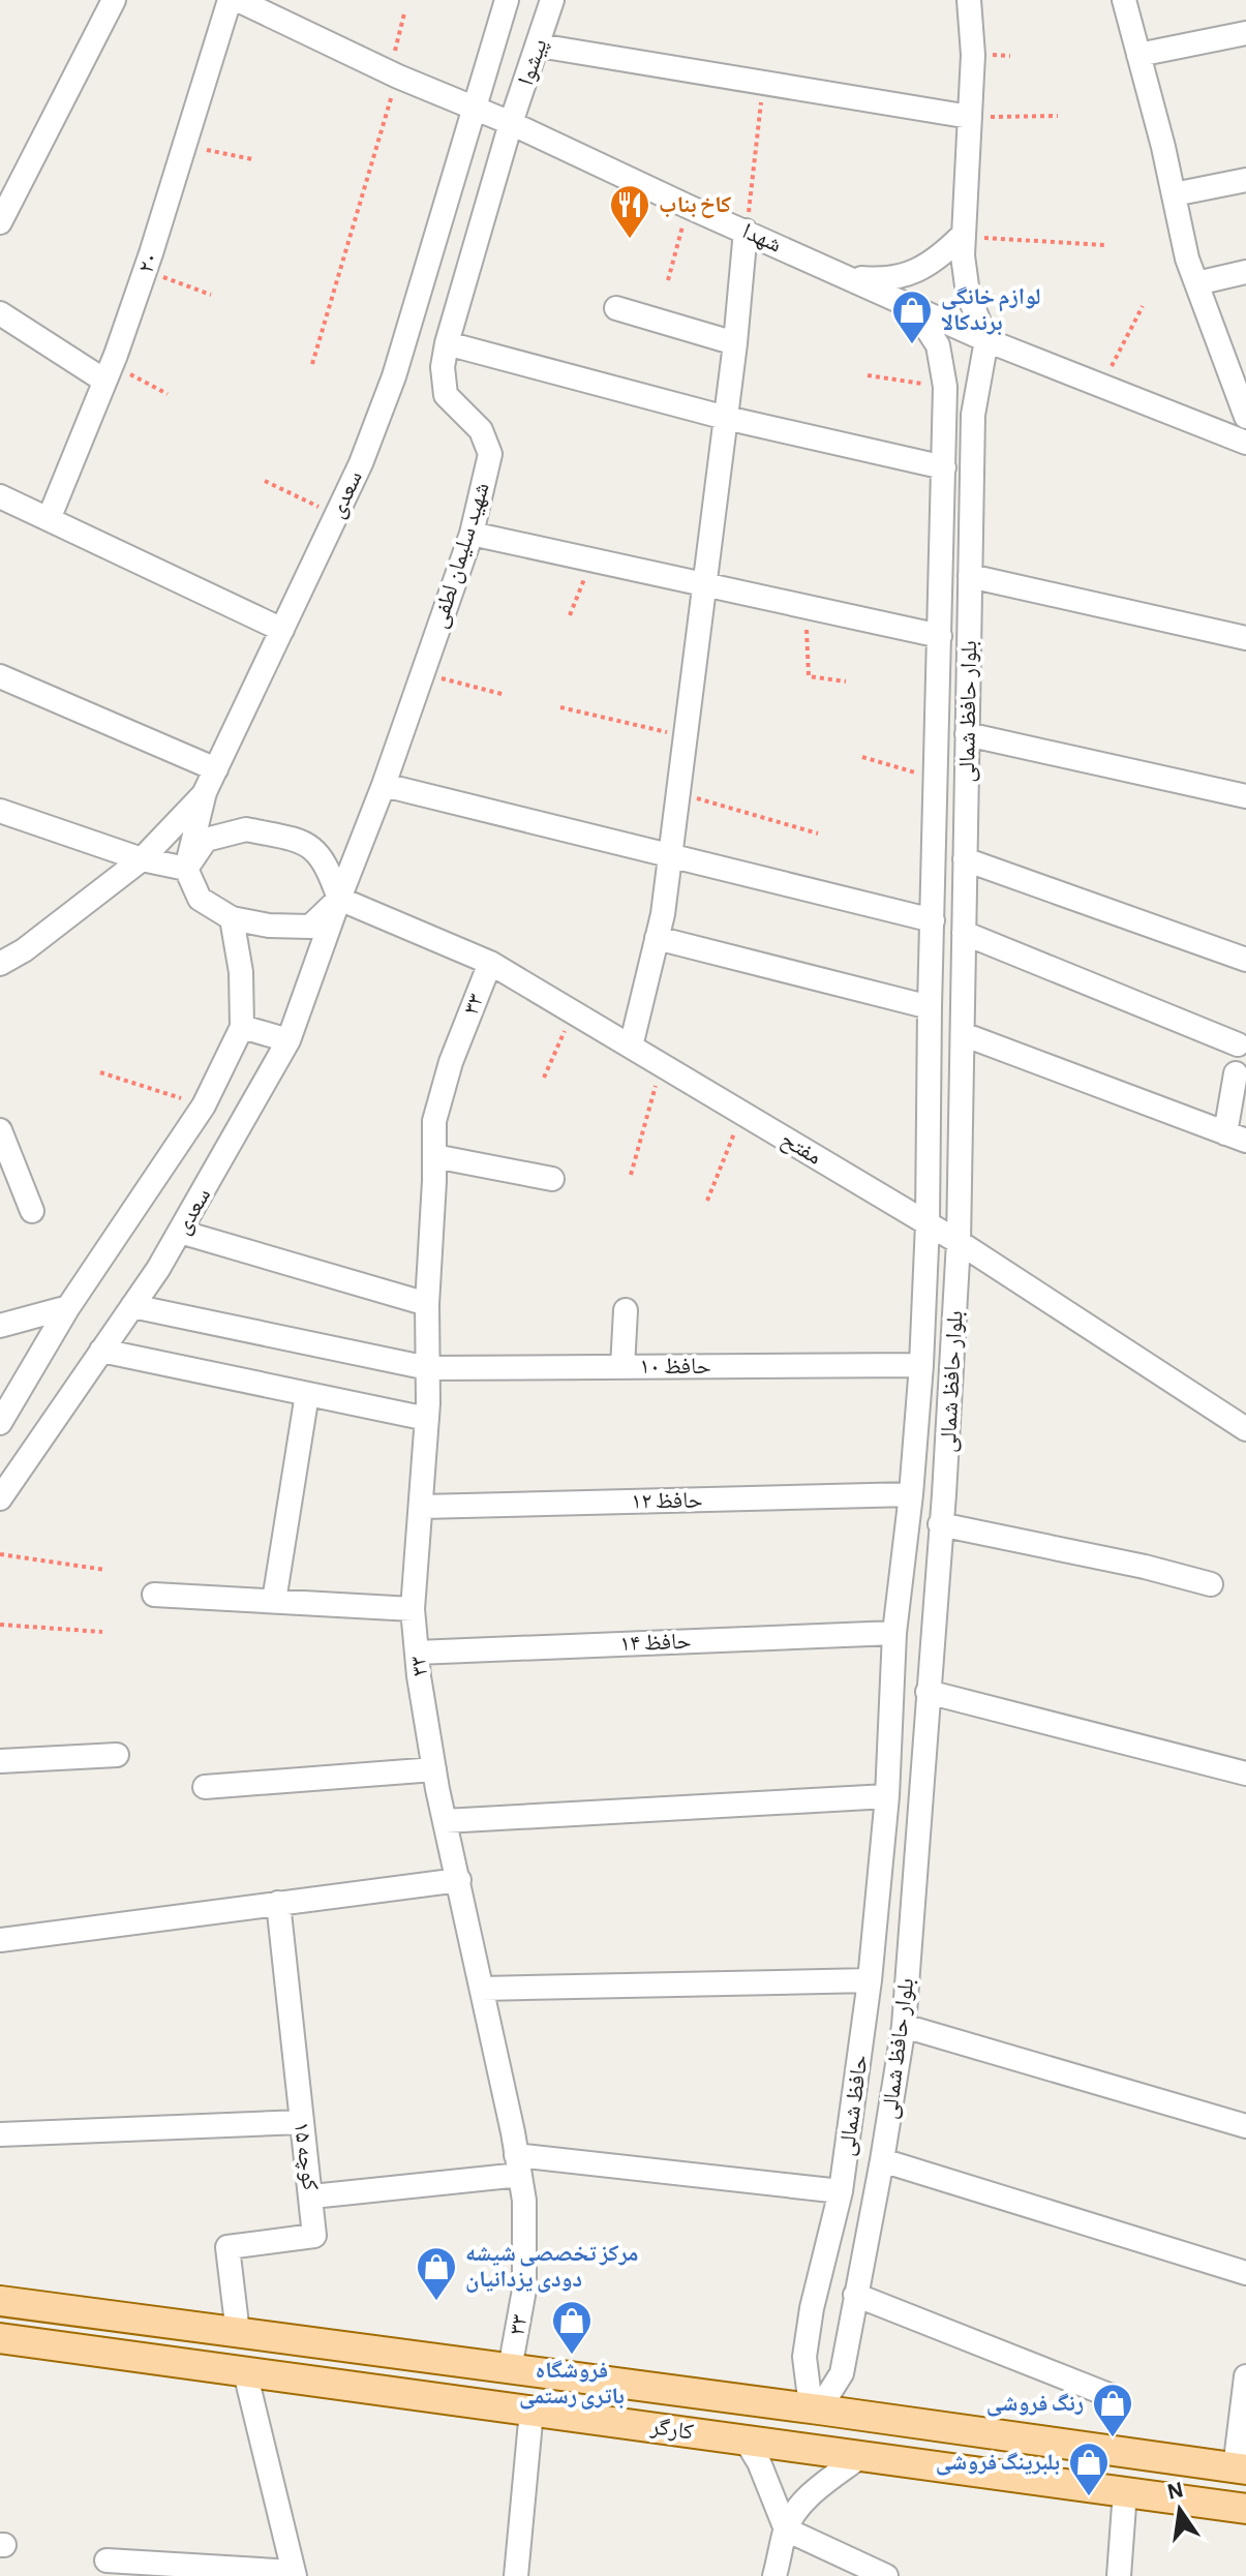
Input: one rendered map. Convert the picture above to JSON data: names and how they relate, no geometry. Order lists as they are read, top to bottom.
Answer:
{
  "streets": {
    "main road": ["کارگر"],
    "street": [
      "پیشوا",
      "شهدا",
      "۲۰",
      "سعدی",
      "شهید سلیمان لطفی",
      "بلوار حافظ شمالی",
      "۳۳",
      "مفتح",
      "حافظ ۱۰",
      "حافظ ۱۲",
      "حافظ ۱۴",
      "حافظ شمالی",
      "کوچه ۱۵"
    ]
  },
  "crossings": [
    ["پیشوا", "شهدا"],
    ["پیشوا", "سعدی"],
    ["پیشوا", "شهید سلیمان لطفی"],
    ["شهدا", "سعدی"],
    ["شهدا", "شهید سلیمان لطفی"],
    ["شهدا", "بلوار حافظ شمالی"],
    ["سعدی", "شهید سلیمان لطفی"],
    ["سعدی", "مفتح"],
    ["سعدی", "حافظ ۱۰"],
    ["شهید سلیمان لطفی", "مفتح"],
    ["بلوار حافظ شمالی", "مفتح"],
    ["بلوار حافظ شمالی", "حافظ ۱۰"],
    ["بلوار حافظ شمالی", "حافظ ۱۲"],
    ["بلوار حافظ شمالی", "حافظ ۱۴"],
    ["بلوار حافظ شمالی", "حافظ شمالی"],
    ["بلوار حافظ شمالی", "کارگر"],
    ["۳۳", "مفتح"],
    ["۳۳", "حافظ ۱۰"],
    ["۳۳", "حافظ ۱۲"],
    ["۳۳", "حافظ ۱۴"],
    ["۳۳", "کارگر"],
    ["حافظ شمالی", "کارگر"],
    ["کوچه ۱۵", "کارگر"]
  ],
  "places": {
    "restaurant": ["کاخ بناب"],
    "shop": [
      "لوازم خانگی برندکالا",
      "مرکز تخصصی شیشه دودی یزدانیان",
      "فروشگاه باتری رستمی",
      "رنگ فروشی",
      "بلبرینگ فروشی"
    ]
  },
  "north": "top"
}
